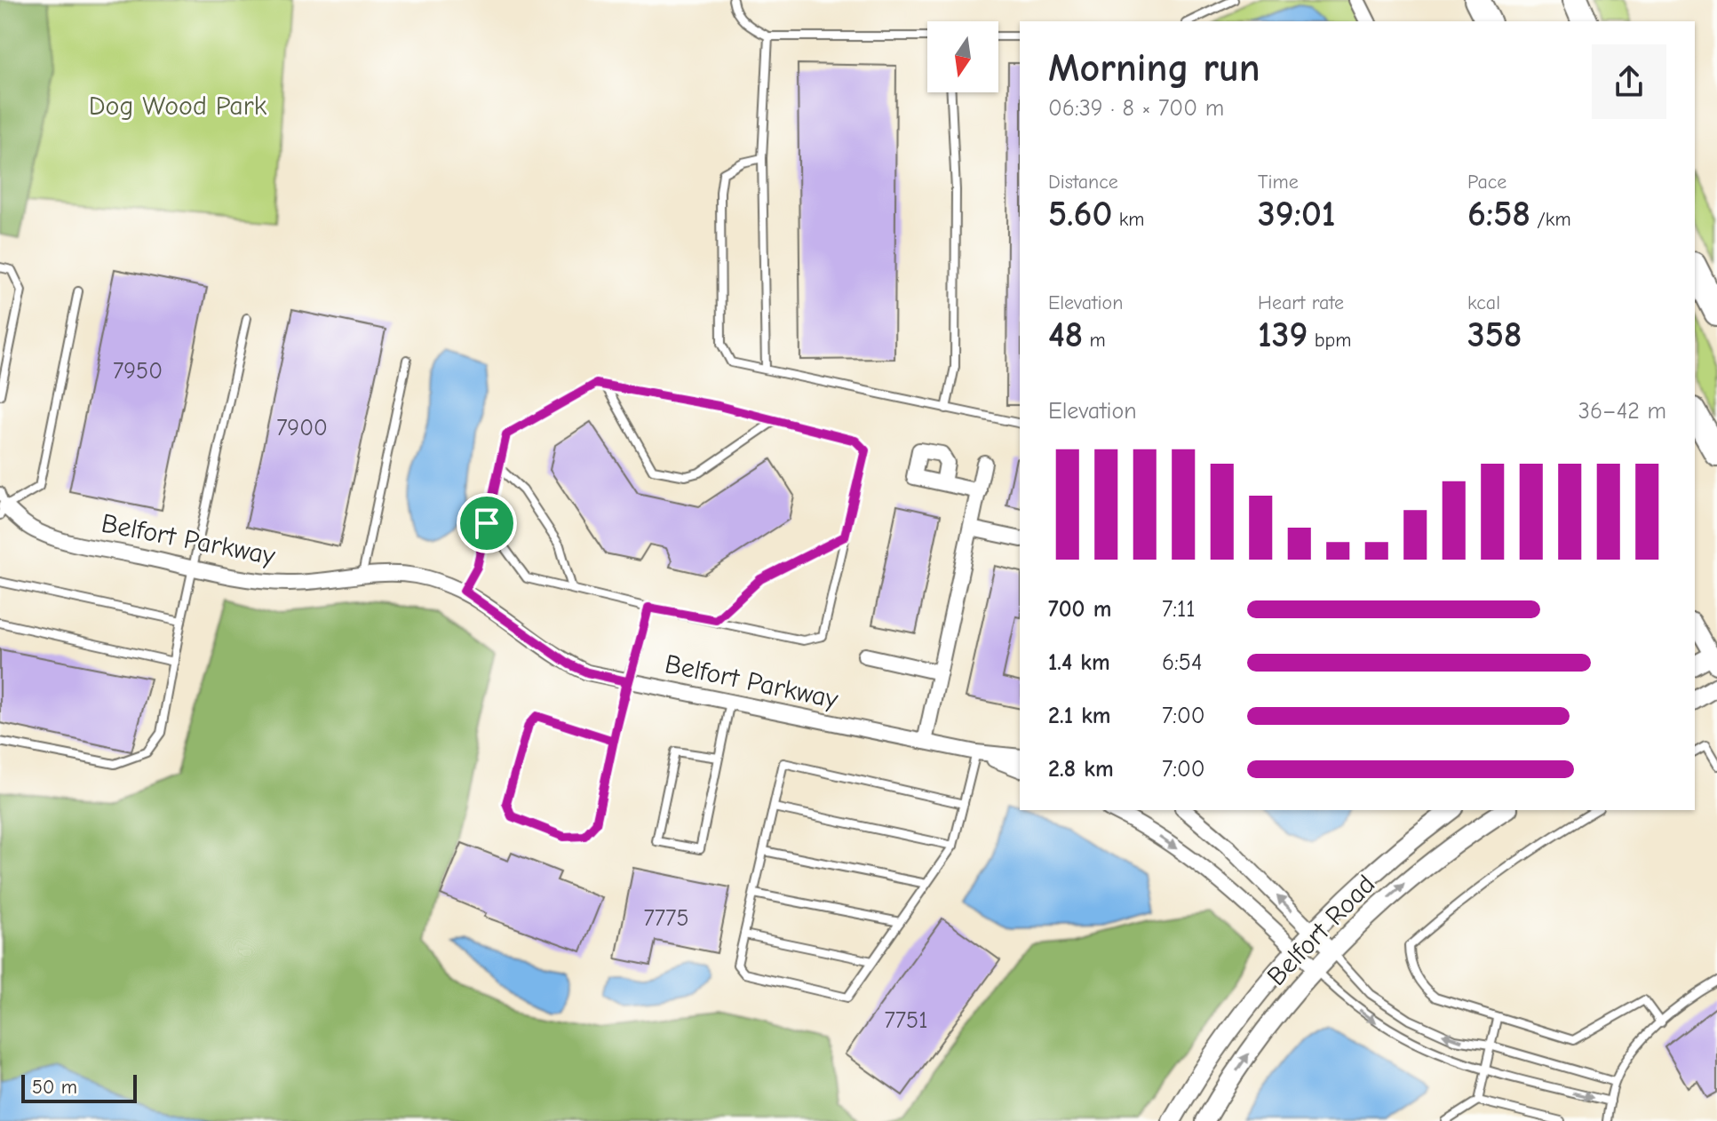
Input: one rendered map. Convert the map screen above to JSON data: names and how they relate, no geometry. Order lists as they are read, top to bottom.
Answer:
{
  "streets": {
    "street": ["Belfort Parkway", "Belfort Road"]
  },
  "parks": ["Dog Wood Park"],
  "house_numbers": [
    "7950",
    "7900",
    "7775",
    "7751"
  ],
  "scale_bar": "50 m",
  "north": "bottom",
  "page": {
    "heading": ["Morning run", "06:39 · 8 × 700 m"],
    "stats": [
      ["Distance", "5.60 km"],
      ["Time", "39:01"],
      ["Pace", "6:58 /km"],
      ["Elevation", "48 m"],
      ["Heart rate", "139 bpm"],
      ["kcal", "358"]
    ],
    "chart": ["Elevation", "36–42 m"],
    "list": [
      {
        "name": "700 m",
        "note": "7:11"
      },
      {
        "name": "1.4 km",
        "note": "6:54"
      },
      {
        "name": "2.1 km",
        "note": "7:00"
      },
      {
        "name": "2.8 km",
        "note": "7:00"
      }
    ],
    "scale": "50 m"
  }
}
